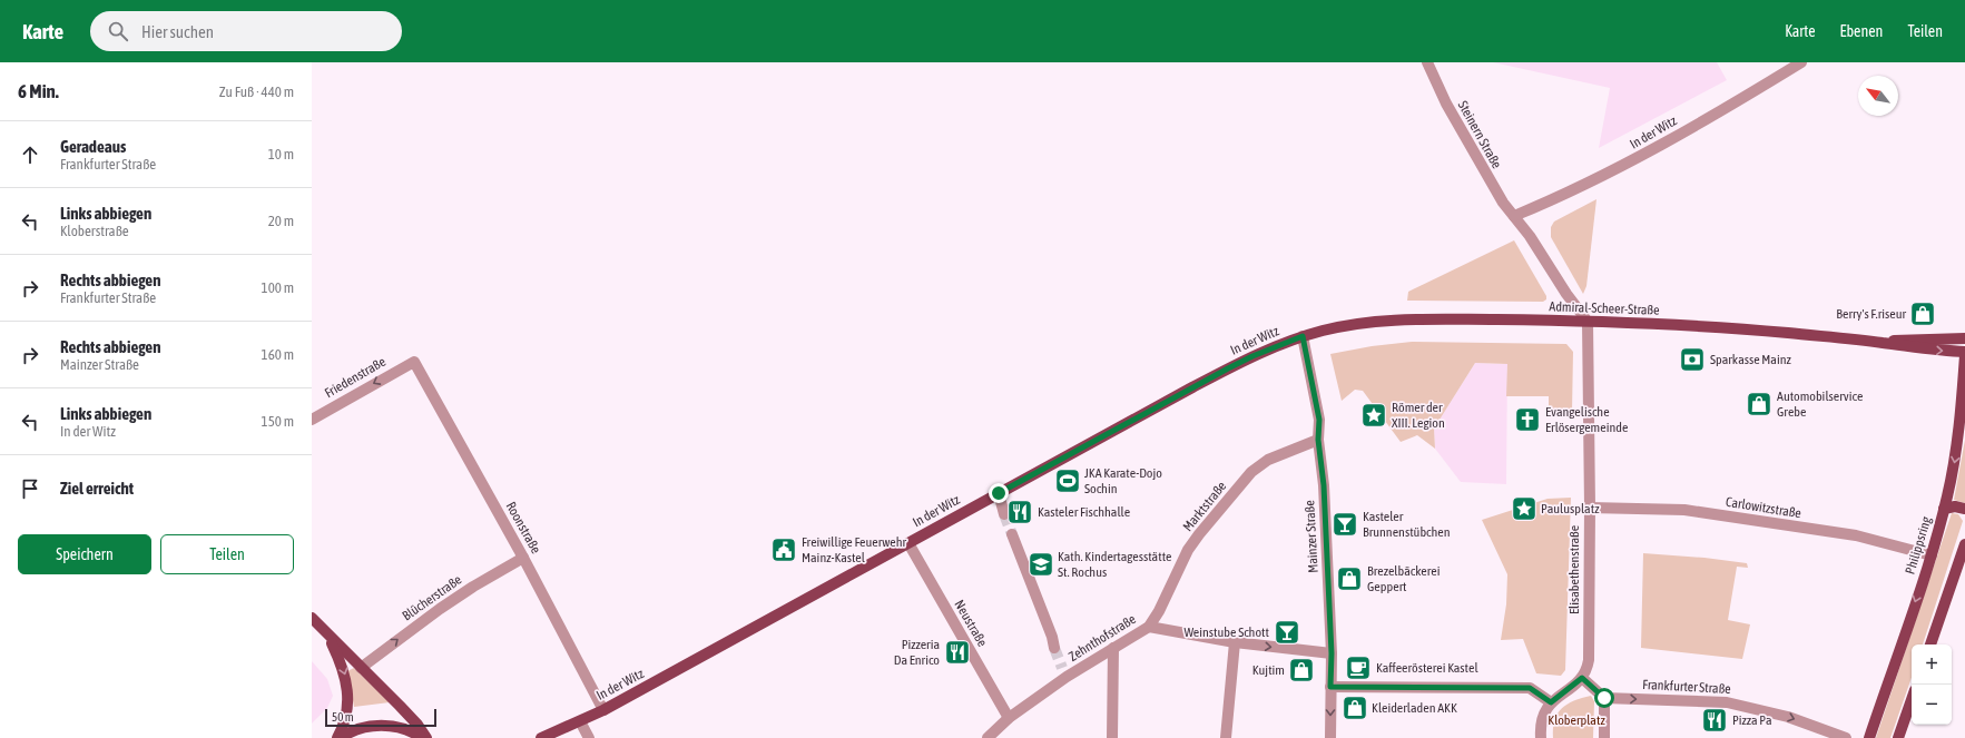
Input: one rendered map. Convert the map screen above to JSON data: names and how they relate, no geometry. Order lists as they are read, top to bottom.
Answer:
{
  "streets": {
    "main road": ["In der Witz", "Admiral-Scheer-Straße", "Philippsring"],
    "street": [
      "Steinern Straße",
      "Friedenstraße",
      "Marktstraße",
      "Carlowitzstraße",
      "Roonstraße",
      "Mainzer Straße",
      "Elisabethenstraße",
      "Blücherstraße",
      "Neustraße",
      "Zehnthofstraße",
      "Frankfurter Straße"
    ]
  },
  "crossings": [
    ["In der Witz", "Steinern Straße"],
    ["In der Witz", "Admiral-Scheer-Straße"],
    ["In der Witz", "Roonstraße"],
    ["In der Witz", "Mainzer Straße"],
    ["In der Witz", "Neustraße"],
    ["Admiral-Scheer-Straße", "Philippsring"],
    ["Admiral-Scheer-Straße", "Elisabethenstraße"],
    ["Friedenstraße", "Roonstraße"],
    ["Marktstraße", "Mainzer Straße"],
    ["Marktstraße", "Zehnthofstraße"],
    ["Carlowitzstraße", "Philippsring"],
    ["Carlowitzstraße", "Elisabethenstraße"],
    ["Roonstraße", "Blücherstraße"],
    ["Mainzer Straße", "Zehnthofstraße"],
    ["Neustraße", "Zehnthofstraße"]
  ],
  "one_way": ["Friedenstraße", "Blücherstraße", "Frankfurter Straße"],
  "parks": ["Kloberplatz"],
  "places": {
    "shop": [
      "Berry's F.riseur",
      "Automobilservice Grebe",
      "Brezelbäckerei Geppert",
      "Kujtim",
      "Kleiderladen AKK"
    ],
    "bank": ["Sparkasse Mainz"],
    "place": ["Römer der XIII. Legion", "Paulusplatz"],
    "church": ["Evangelische Erlösergemeinde"],
    "sports": ["JKA Karate-Dojo Sochin"],
    "restaurant": ["Kasteler Fischhalle", "Pizzeria Da Enrico", "Pizza Pa"],
    "bar": ["Kasteler Brunnenstübchen", "Weinstube Schott"],
    "public building": ["Freiwillige Feuerwehr Mainz-Kastel"],
    "school or university": ["Kath. Kindertagesstätte St. Rochus"],
    "cafe": ["Kaffeerösterei Kastel"]
  },
  "scale_bar": "50 m",
  "north": "top left",
  "page": {
    "header": "Karte",
    "search": "Hier suchen",
    "nav": ["Karte", "Ebenen", "Teilen"],
    "heading": ["6 Min.", "Zu Fuß · 440 m"],
    "list": [
      ["Geradeaus", "Frankfurter Straße", "10 m"],
      ["Links abbiegen", "Kloberstraße", "20 m"],
      ["Rechts abbiegen", "Frankfurter Straße", "100 m"],
      ["Rechts abbiegen", "Mainzer Straße", "160 m"],
      ["Links abbiegen", "In der Witz", "150 m"],
      "Ziel erreicht"
    ],
    "buttons": ["Speichern", "Teilen"],
    "map_buttons": ["+", "−"],
    "scale": "50 m"
  }
}
